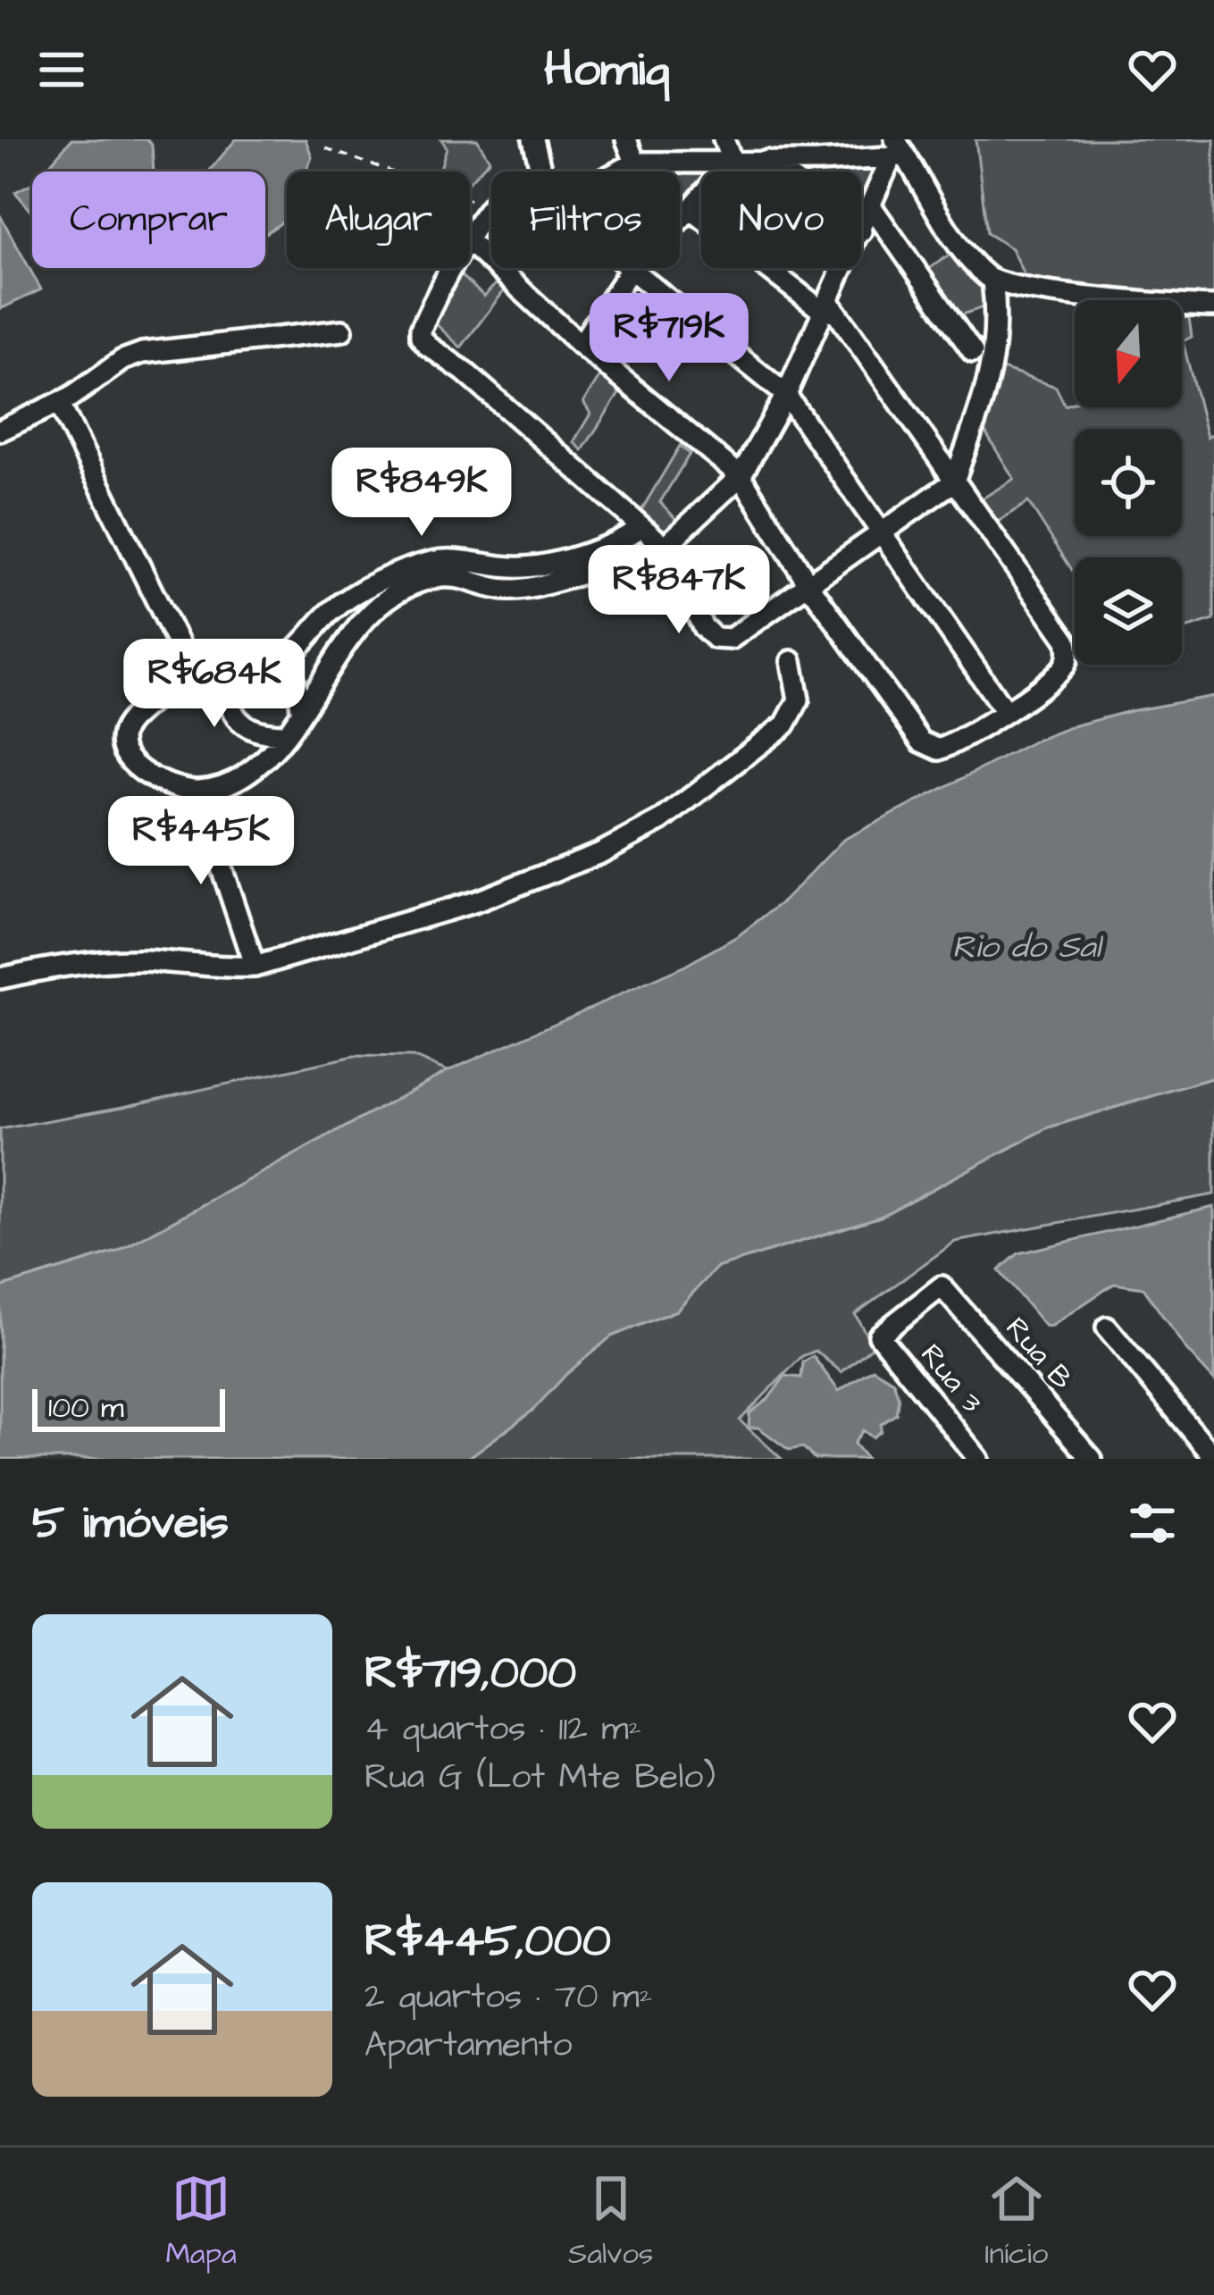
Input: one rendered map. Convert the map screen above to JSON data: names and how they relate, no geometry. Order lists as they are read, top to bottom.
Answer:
{
  "streets": {
    "street": ["Rua B", "Rua 3"]
  },
  "crossings": [
    ["Rua B", "Rua 3"]
  ],
  "water": ["Rio do Sal"],
  "scale_bar": "100 m",
  "north": "bottom",
  "page": {
    "header": "Homiq",
    "chip": [
      "Comprar",
      "Alugar",
      "Filtros",
      "Novo"
    ],
    "price": [
      "R$719K",
      "R$849K",
      "R$847K",
      "R$684K",
      "R$445K"
    ],
    "scale": "100 m",
    "heading": "5 imóveis",
    "list": [
      {
        "name": "R$719,000",
        "note": "4 quartos · 112 m² · Rua G (Lot Mte Belo)"
      },
      {
        "name": "R$445,000",
        "note": "2 quartos · 70 m² · Apartamento"
      }
    ],
    "tabs": ["Mapa", "Salvos", "Início"]
  }
}
